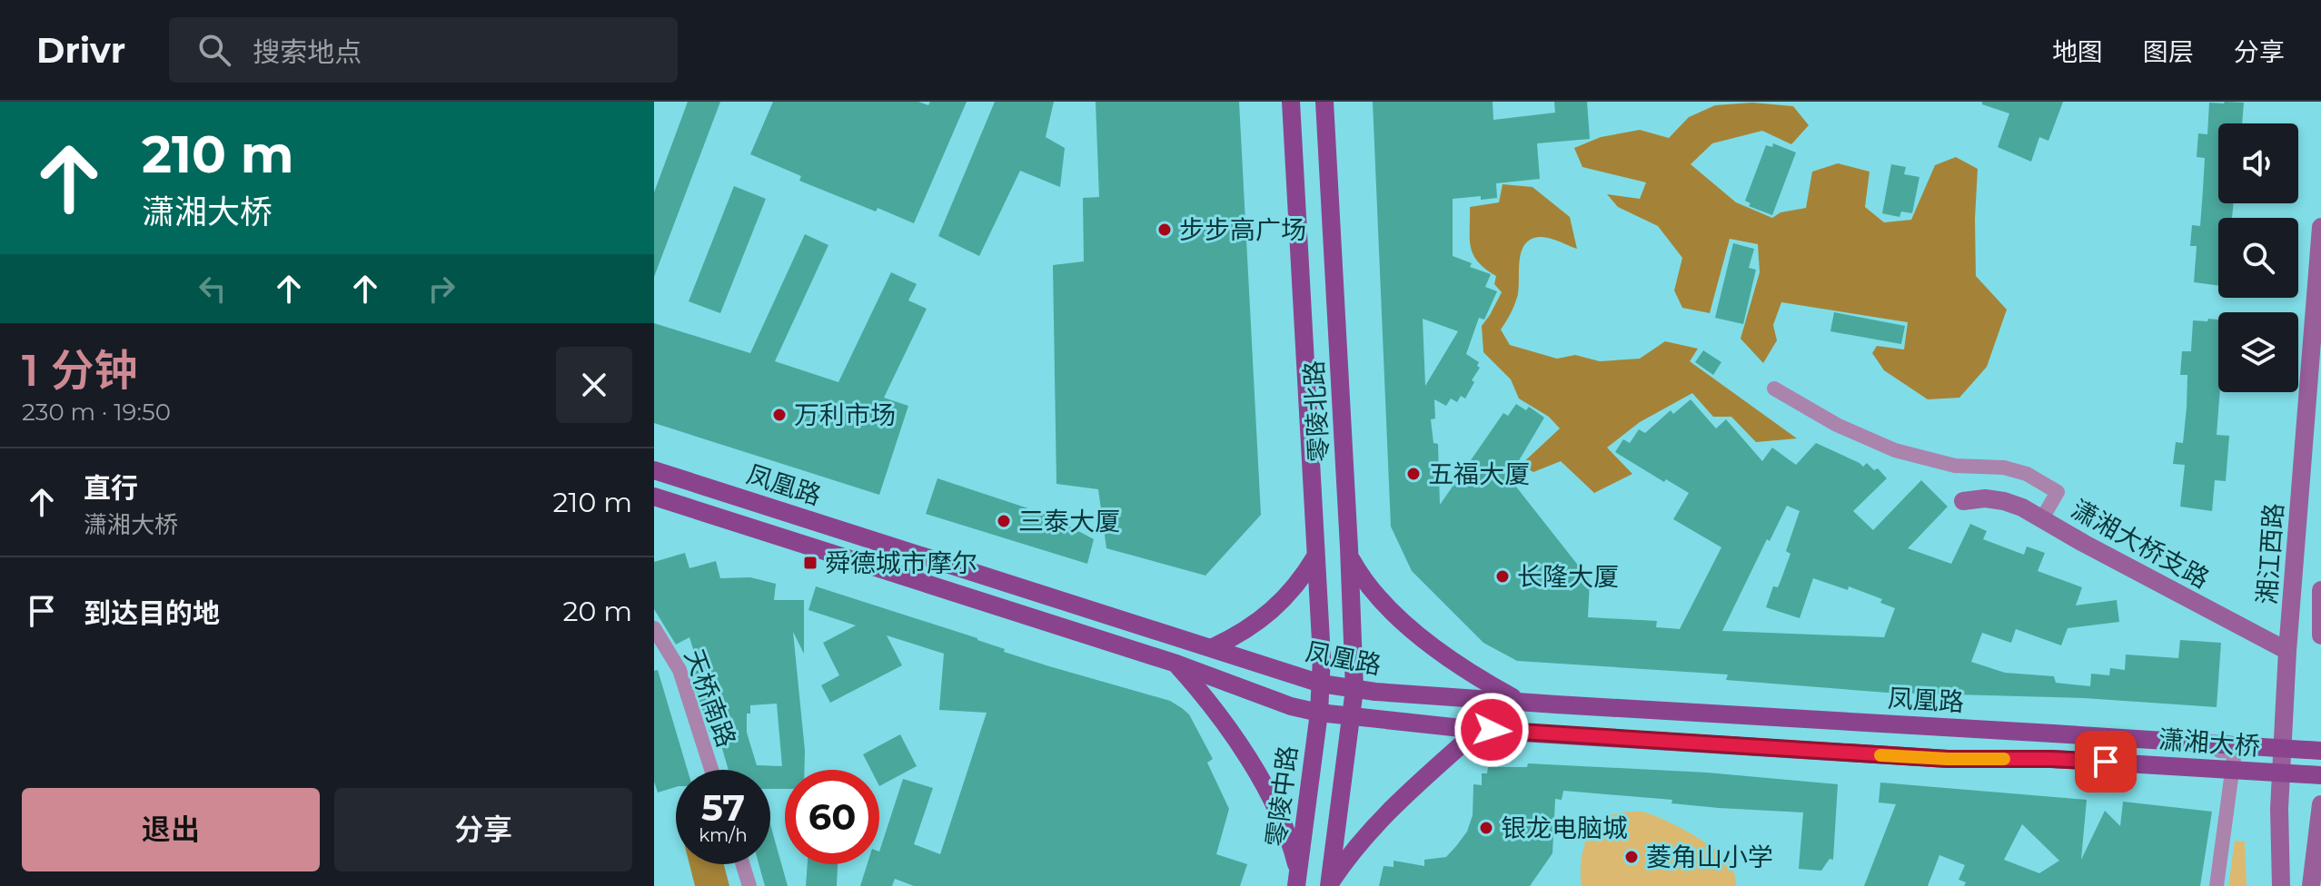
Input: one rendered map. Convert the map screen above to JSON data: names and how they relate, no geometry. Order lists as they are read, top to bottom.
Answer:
{
  "streets": {
    "main road": [
      "零陵北路",
      "凤凰路",
      "潇湘大桥支路",
      "湘江西路",
      "潇湘大桥",
      "零陵中路"
    ],
    "street": ["天桥南路"]
  },
  "crossings": [
    ["零陵北路", "凤凰路"],
    ["零陵北路", "零陵中路"],
    ["凤凰路", "潇湘大桥"],
    ["凤凰路", "零陵中路"],
    ["潇湘大桥支路", "湘江西路"]
  ],
  "places": {
    "other": [
      "步步高广场",
      "万利市场",
      "五福大厦",
      "三泰大厦",
      "长隆大厦",
      "银龙电脑城",
      "菱角山小学"
    ],
    "transit": ["舜德城市摩尔"]
  },
  "page": {
    "header": "Drivr",
    "search": "搜索地点",
    "nav": ["地图", "图层", "分享"],
    "turn": ["210 m", "潇湘大桥"],
    "heading": ["1 分钟", "230 m · 19:50"],
    "list": [
      {
        "name": "直行",
        "note": "潇湘大桥",
        "value": "210 m"
      },
      {
        "name": "到达目的地",
        "value": "20 m"
      }
    ],
    "speed": "57 km/h",
    "limit": "60",
    "buttons": ["退出", "分享"]
  }
}
